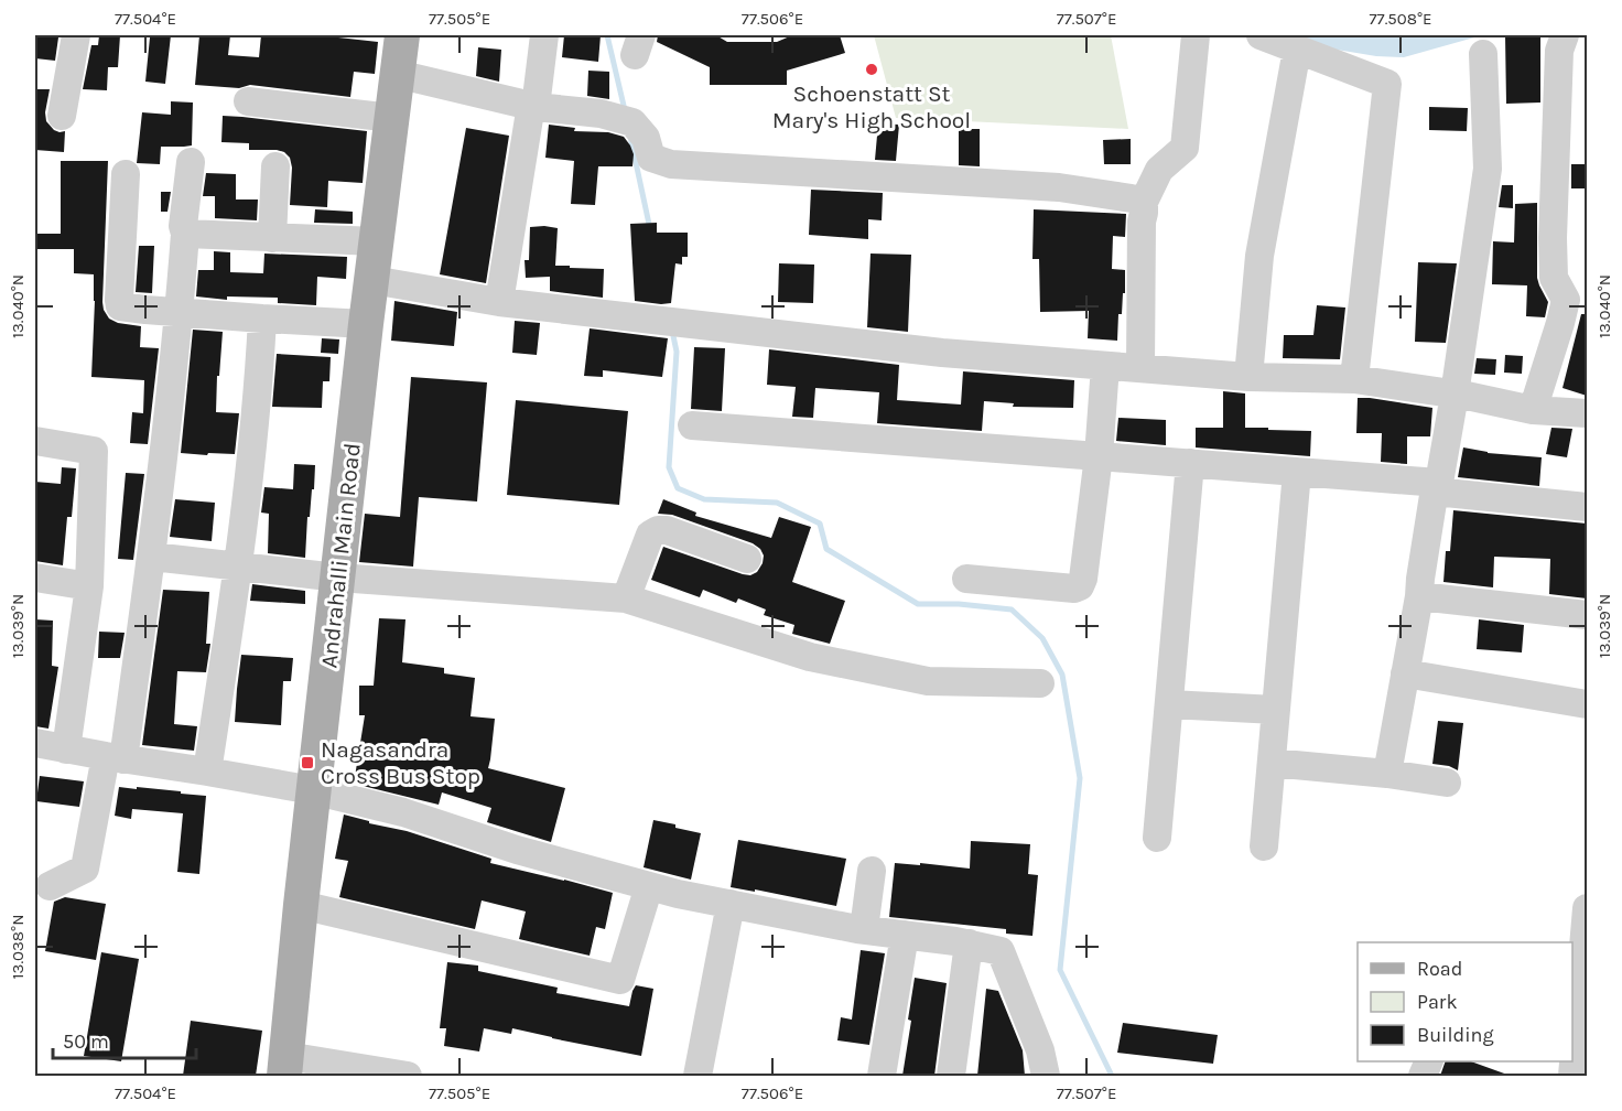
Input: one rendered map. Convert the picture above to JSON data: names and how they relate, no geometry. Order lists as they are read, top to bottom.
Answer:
{
  "streets": {
    "main road": ["Andrahalli Main Road"]
  },
  "places": {
    "other": ["Schoenstatt St Mary's High School"],
    "transit": ["Nagasandra Cross Bus Stop"]
  },
  "legend": ["Road", "Park", "Building"],
  "scale_bar": "50 m",
  "coordinates": [
    "77.504°E",
    "77.505°E",
    "77.506°E",
    "77.507°E",
    "77.508°E",
    "13.040°N",
    "13.039°N",
    "13.038°N"
  ]
}
